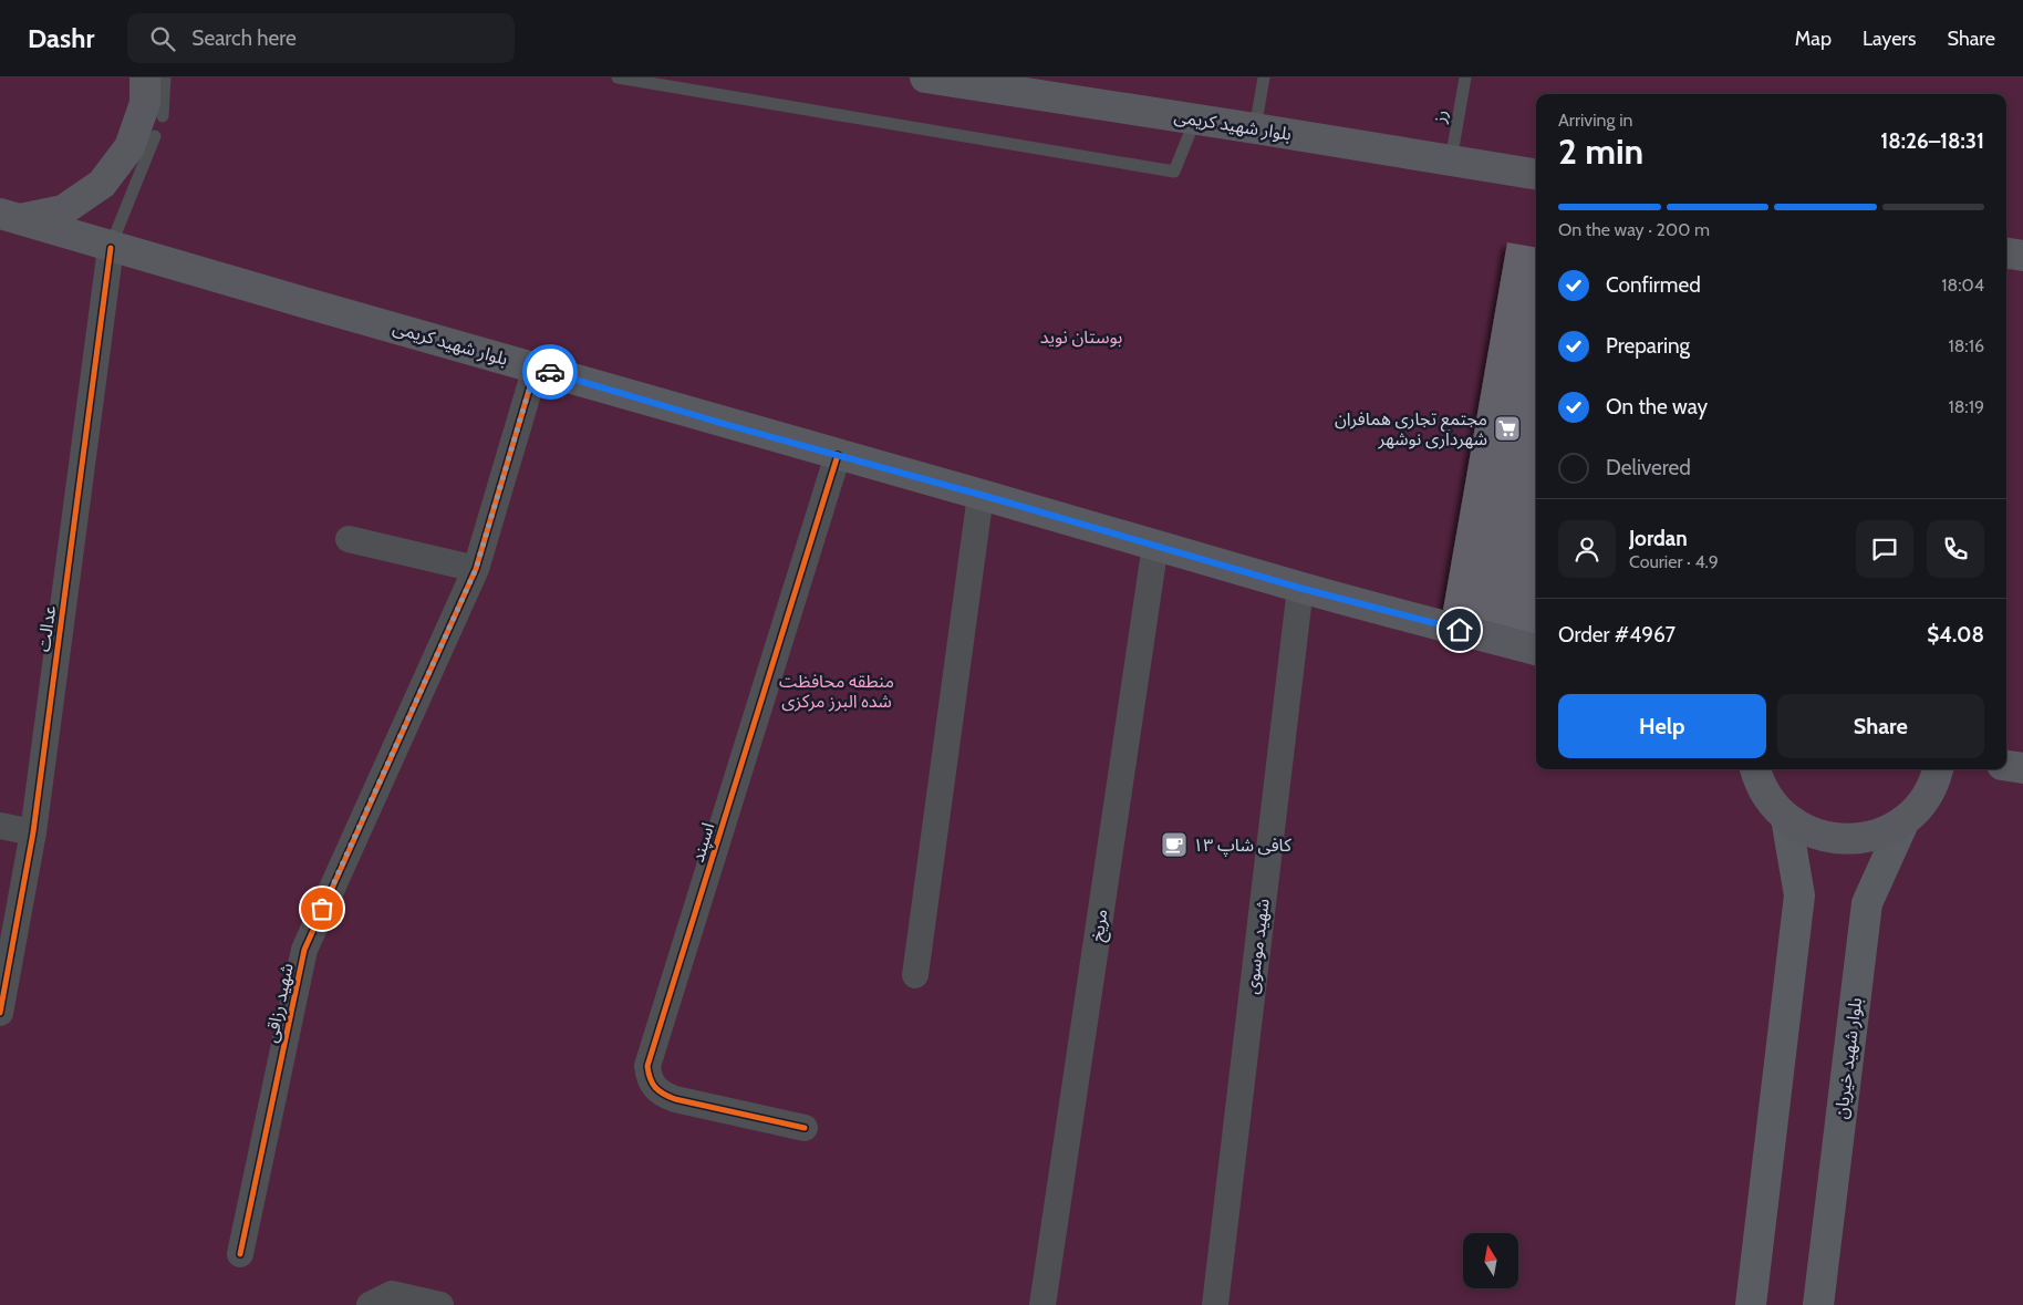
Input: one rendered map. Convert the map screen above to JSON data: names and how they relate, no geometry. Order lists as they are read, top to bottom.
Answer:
{
  "streets": {
    "main road": ["بلوار شهید کریمی", "بلوار شهید خیریان"],
    "street": [
      "عدالت",
      "اسپند",
      "مریخ",
      "شهید موسوی",
      "شهید رزاقی"
    ],
    "lane": ["رز"]
  },
  "crossings": [
    ["رز", "بلوار شهید کریمی"],
    ["بلوار شهید کریمی", "عدالت"],
    ["بلوار شهید کریمی", "اسپند"],
    ["بلوار شهید کریمی", "مریخ"],
    ["بلوار شهید کریمی", "شهید موسوی"],
    ["بلوار شهید کریمی", "شهید رزاقی"]
  ],
  "parks": ["بوستان نوید", "منطقه محافظت شده البرز مرکزی"],
  "places": {
    "supermarket": ["مجتمع تجاری همافران شهرداری نوشهر"],
    "cafe": ["کافی شاپ ۱۳"]
  },
  "north": "top",
  "page": {
    "header": "Dashr",
    "search": "Search here",
    "nav": ["Map", "Layers", "Share"],
    "heading": ["2 min", "Arriving in", "18:26–18:31"],
    "panel": [
      "Jordan",
      "Courier · 4.9",
      "Order #4967",
      "$4.08"
    ],
    "bar": "On the way · 200 m",
    "list": [
      ["Confirmed", "18:04"],
      ["Preparing", "18:16"],
      ["On the way", "18:19"],
      "Delivered"
    ],
    "buttons": ["Help", "Share"]
  }
}
